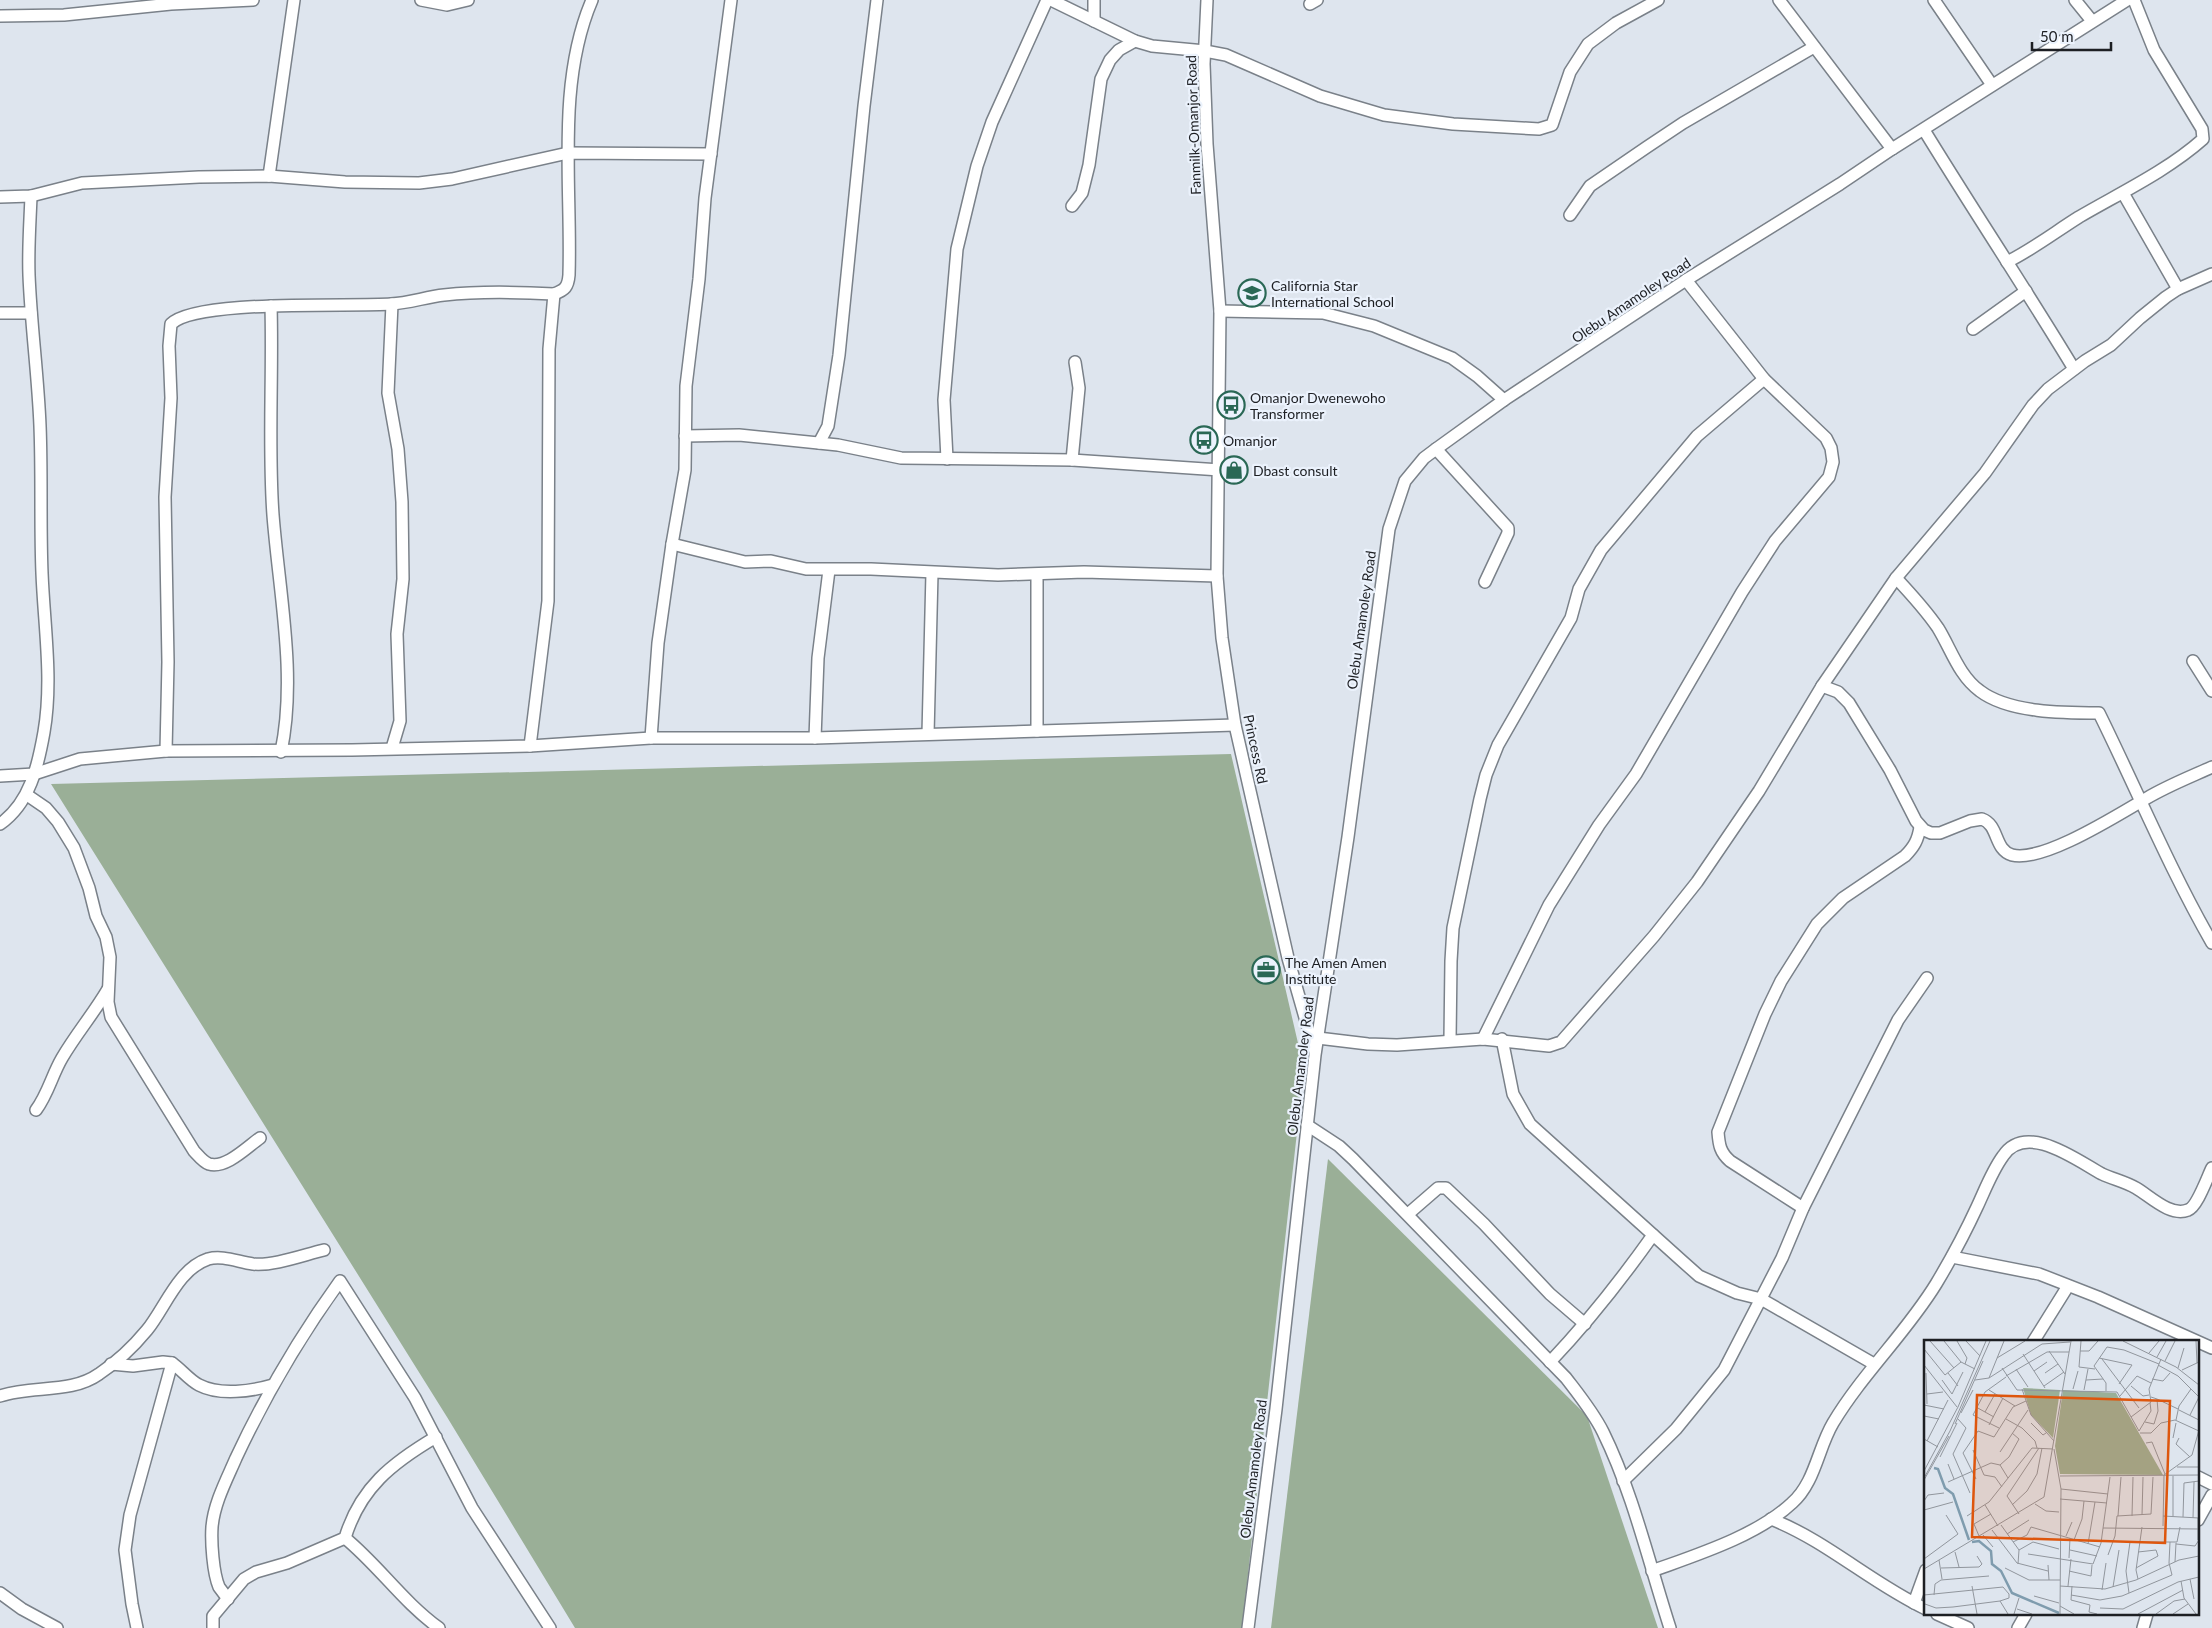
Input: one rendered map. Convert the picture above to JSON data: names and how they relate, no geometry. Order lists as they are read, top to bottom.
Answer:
{
  "streets": {
    "street": ["Fanmilk-Omanjor Road", "Olebu Amamoley Road", "Princess Rd"]
  },
  "crossings": [
    ["Fanmilk-Omanjor Road", "Princess Rd"],
    ["Olebu Amamoley Road", "Princess Rd"]
  ],
  "places": {
    "school or university": ["California Star International School"],
    "bus stop": ["Omanjor Dwenewoho Transformer", "Omanjor"],
    "shop": ["Dbast consult"],
    "office": ["The Amen Amen Institute"]
  },
  "scale_bar": "50 m"
}
